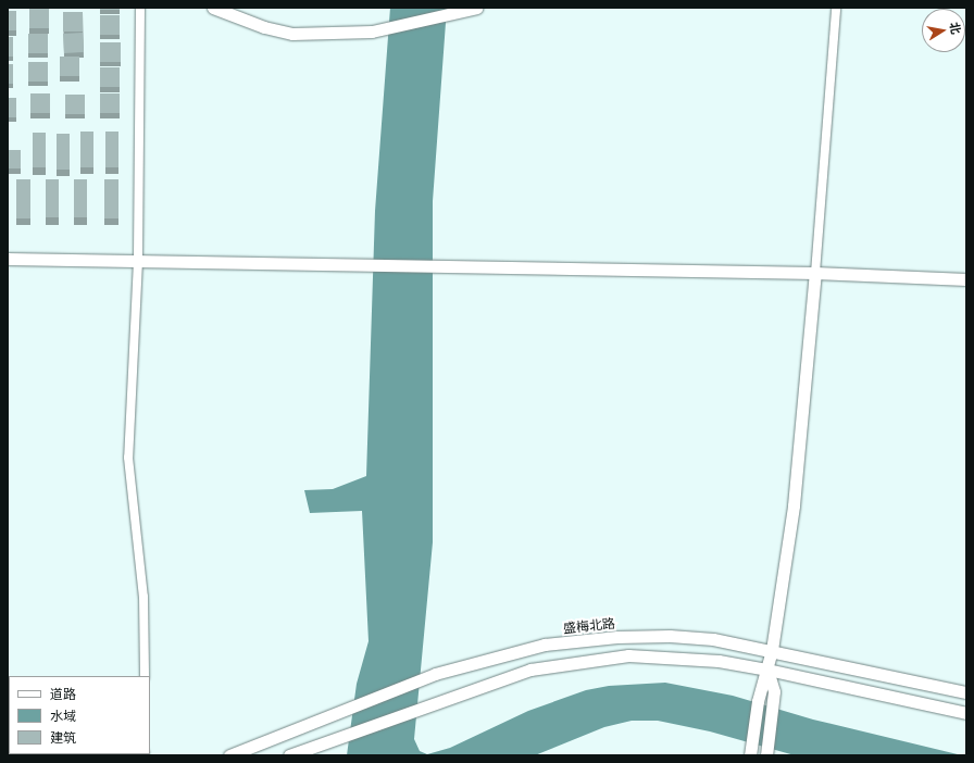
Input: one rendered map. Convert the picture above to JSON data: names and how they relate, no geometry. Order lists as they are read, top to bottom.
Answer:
{
  "streets": {
    "main road": ["盛梅北路"]
  },
  "legend": ["道路", "水域", "建筑"],
  "north": "right"
}
